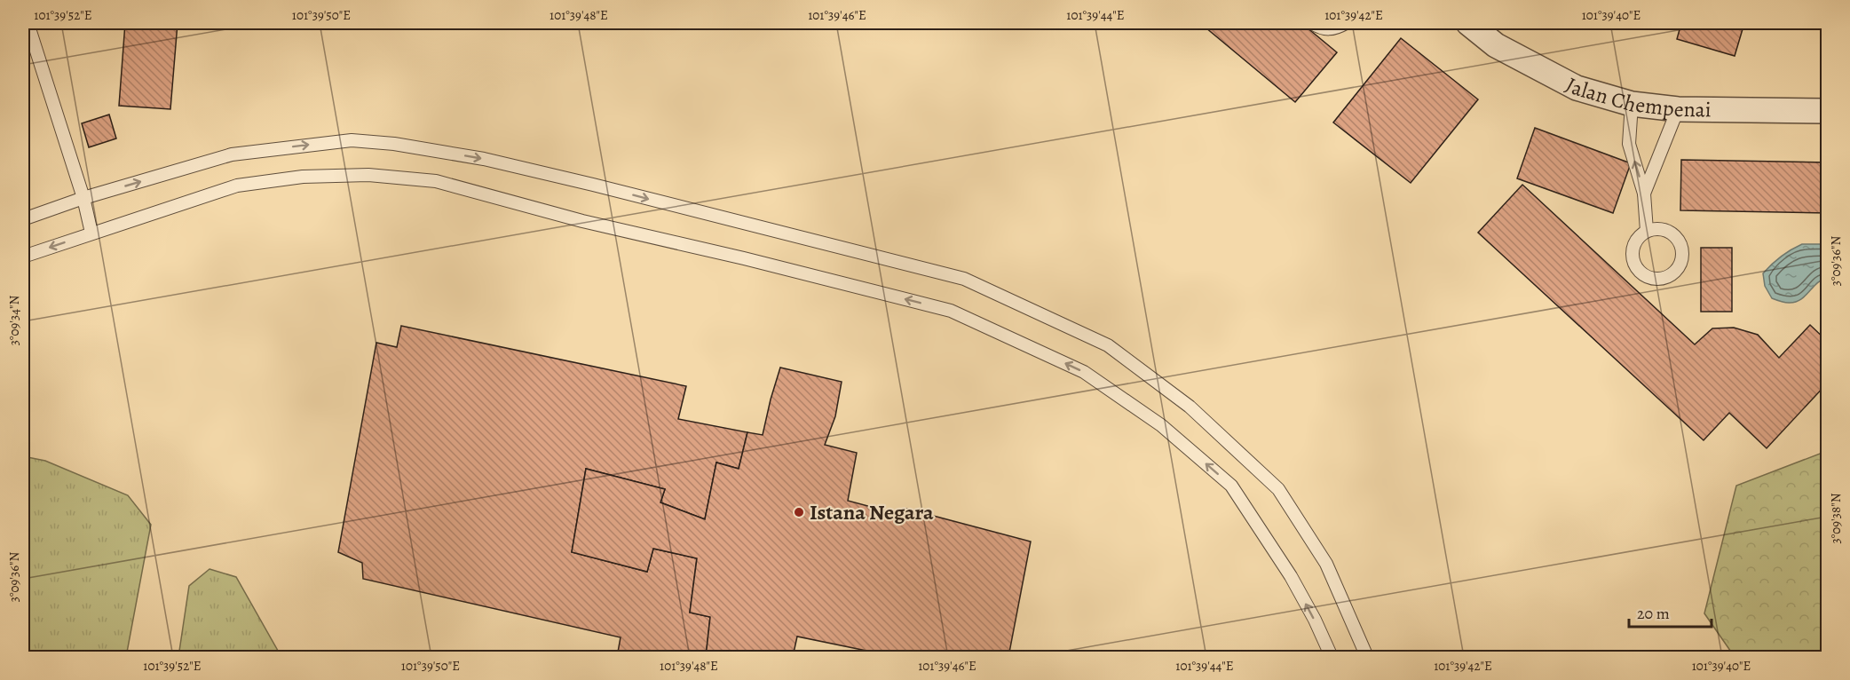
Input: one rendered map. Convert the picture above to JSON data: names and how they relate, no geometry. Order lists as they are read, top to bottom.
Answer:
{
  "streets": {
    "street": ["Jalan Chempenai"]
  },
  "places": ["Istana Negara"],
  "scale_bar": "20 m",
  "coordinates": [
    "101°39'52\"E",
    "101°39'50\"E",
    "101°39'48\"E",
    "101°39'46\"E",
    "101°39'44\"E",
    "101°39'42\"E",
    "101°39'40\"E",
    "3°09'36\"N",
    "3°09'34\"N",
    "3°09'38\"N"
  ]
}
